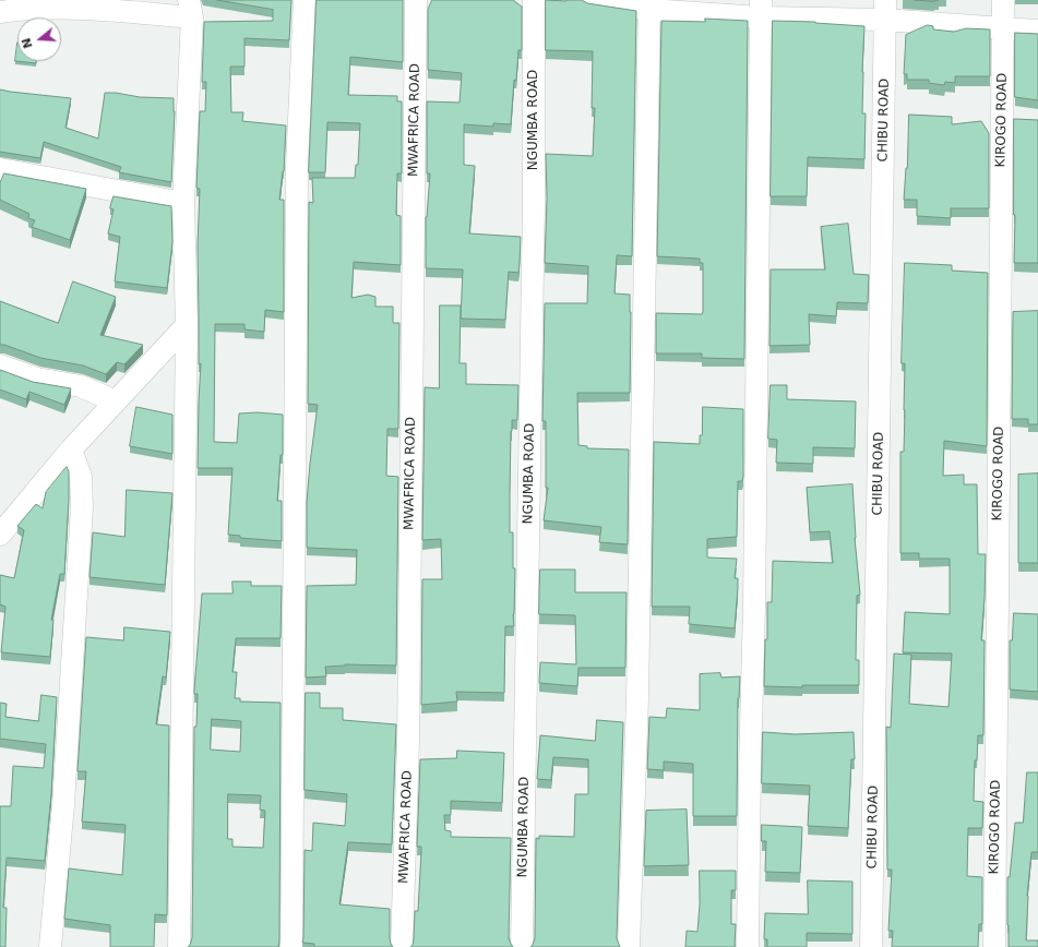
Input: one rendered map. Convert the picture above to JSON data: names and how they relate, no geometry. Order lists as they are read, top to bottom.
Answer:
{
  "streets": {
    "street": [
      "MWAFRICA ROAD",
      "NGUMBA ROAD",
      "CHIBU ROAD",
      "KIROGO ROAD"
    ]
  },
  "north": "left"
}
